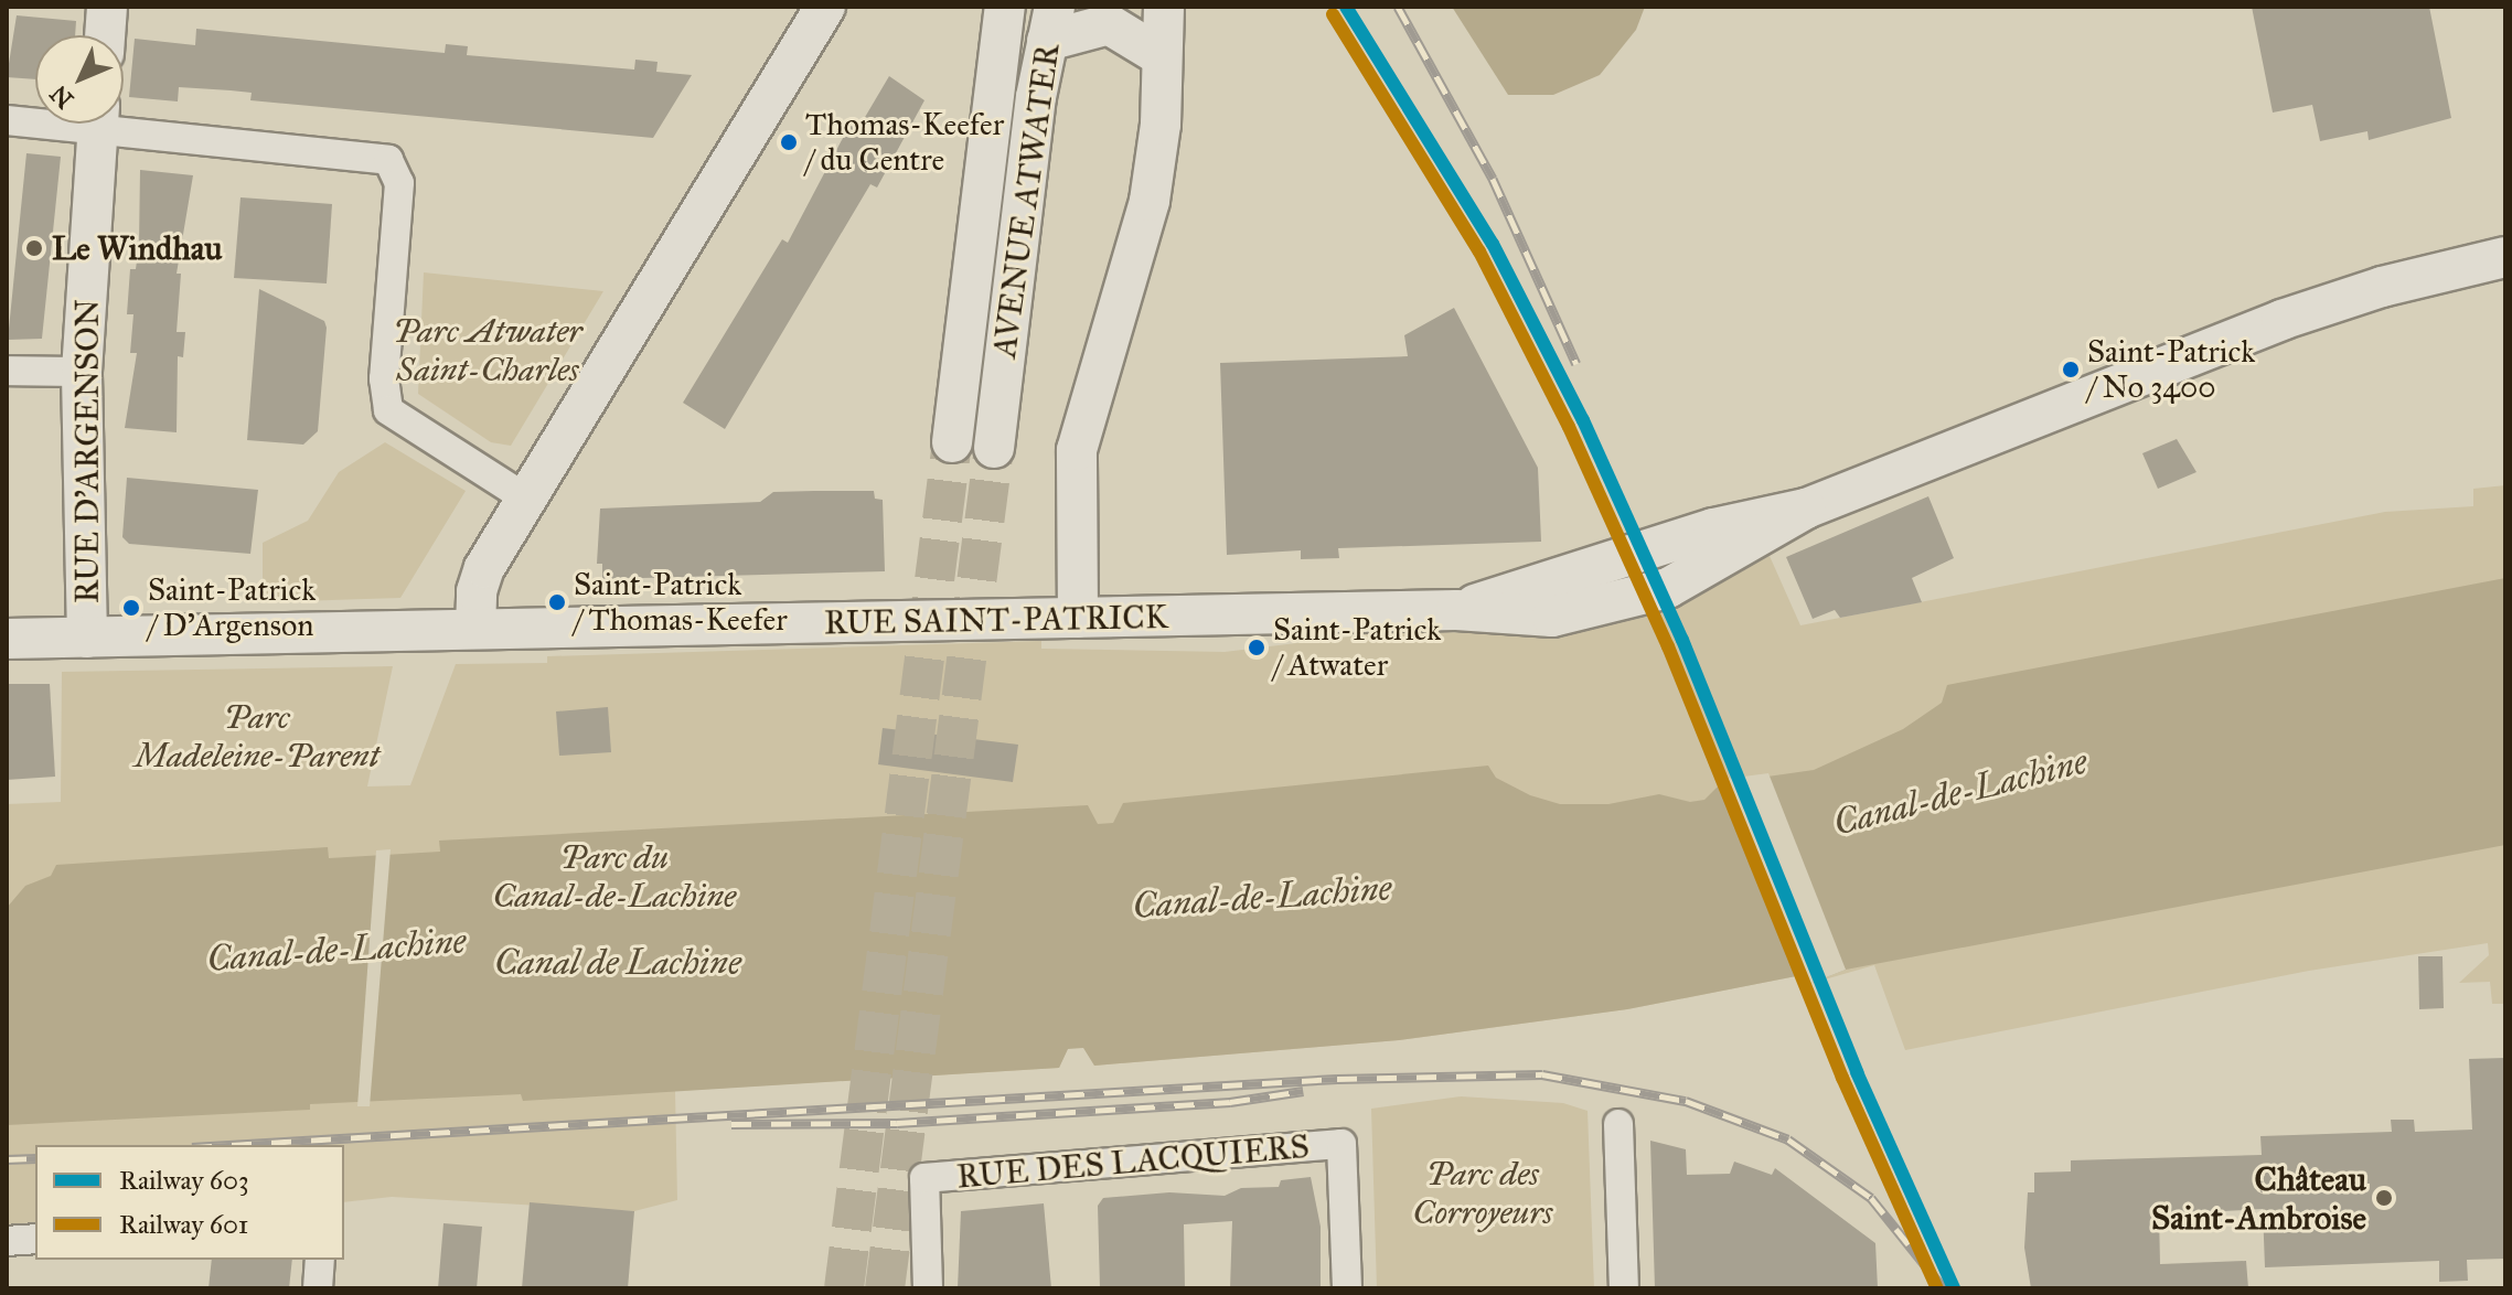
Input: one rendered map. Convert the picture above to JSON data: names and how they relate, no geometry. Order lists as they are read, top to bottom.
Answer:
{
  "streets": {
    "main road": ["AVENUE ATWATER", "RUE D'ARGENSON", "RUE SAINT-PATRICK"],
    "street": ["RUE DES LACQUIERS"]
  },
  "crossings": [
    ["RUE D'ARGENSON", "RUE SAINT-PATRICK"]
  ],
  "water": ["Canal-de-Lachine", "Canal de Lachine"],
  "parks": [
    "Parc Atwater Saint-Charles",
    "Parc Madeleine-Parent",
    "Parc du Canal-de-Lachine",
    "Parc des Corroyeurs"
  ],
  "places": [
    "Thomas-Keefer / du Centre",
    "Le Windhau",
    "Saint-Patrick / No 3400",
    "Saint-Patrick / Thomas-Keefer",
    "Saint-Patrick / D'Argenson",
    "Saint-Patrick / Atwater",
    "Château Saint-Ambroise"
  ],
  "lines": ["rail line 603", "rail line 601"],
  "legend": ["Railway 603", "Railway 601"],
  "north": "bottom left"
}
